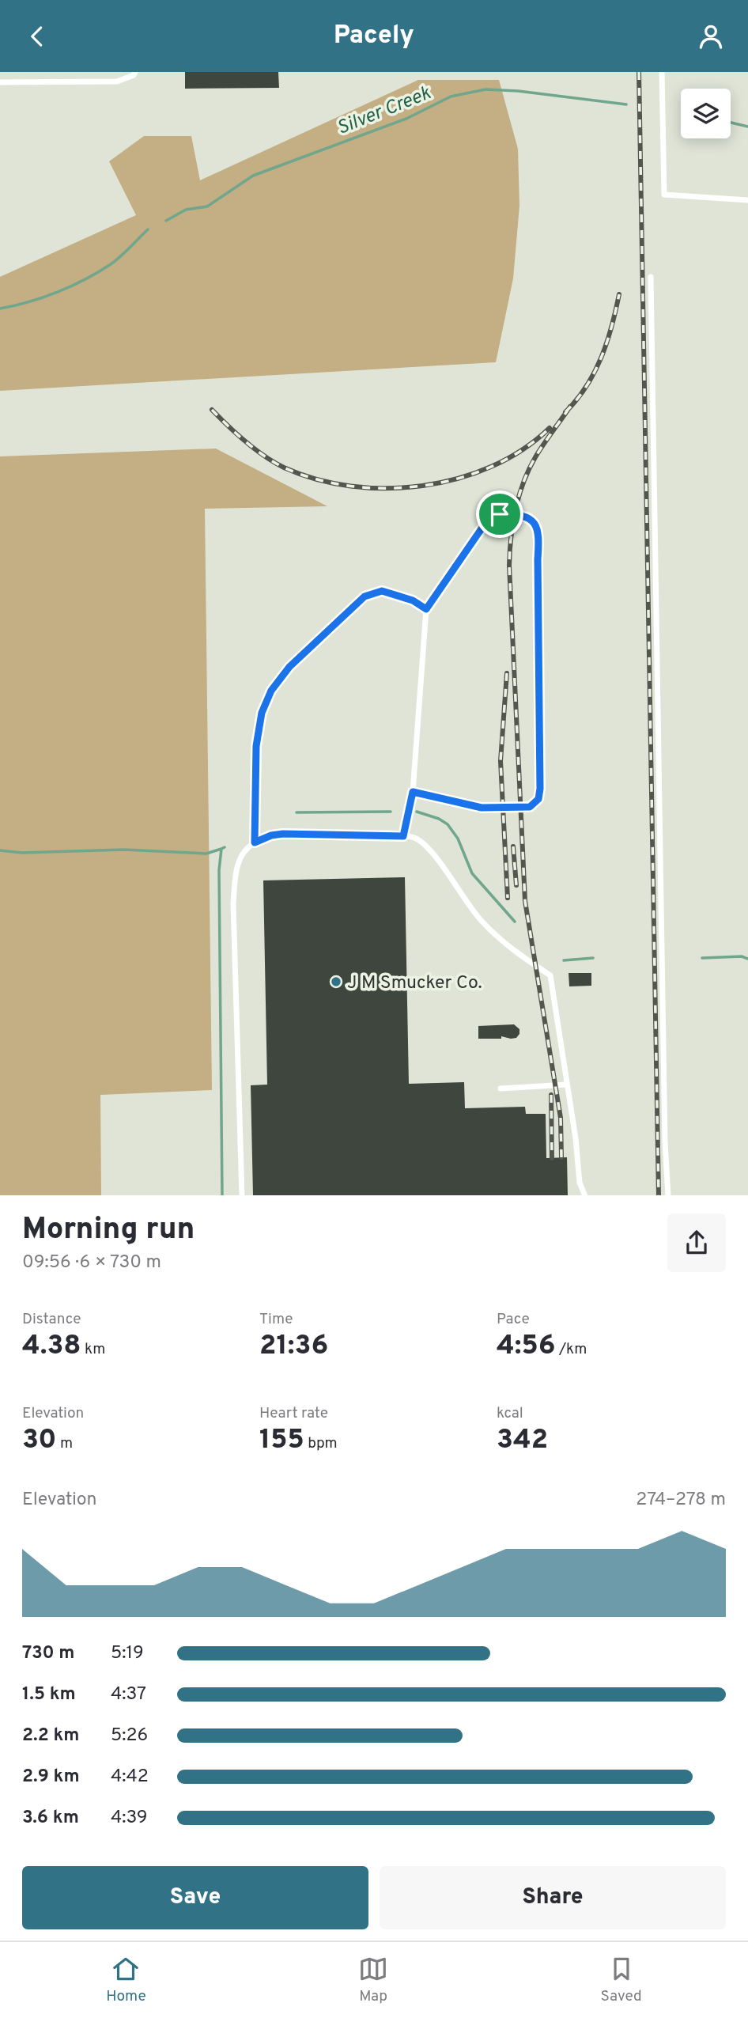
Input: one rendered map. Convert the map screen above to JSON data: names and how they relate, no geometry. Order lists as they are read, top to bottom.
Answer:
{
  "water": ["Silver Creek"],
  "places": ["J M Smucker Co."],
  "page": {
    "header": "Pacely",
    "heading": ["Morning run", "09:56 · 6 × 730 m"],
    "stats": [
      ["Distance", "4.38 km"],
      ["Time", "21:36"],
      ["Pace", "4:56 /km"],
      ["Elevation", "30 m"],
      ["Heart rate", "155 bpm"],
      ["kcal", "342"]
    ],
    "chart": ["Elevation", "274–278 m"],
    "list": [
      {
        "name": "730 m",
        "note": "5:19"
      },
      {
        "name": "1.5 km",
        "note": "4:37"
      },
      {
        "name": "2.2 km",
        "note": "5:26"
      },
      {
        "name": "2.9 km",
        "note": "4:42"
      },
      {
        "name": "3.6 km",
        "note": "4:39"
      }
    ],
    "buttons": ["Save", "Share"],
    "tabs": ["Home", "Map", "Saved"]
  }
}
